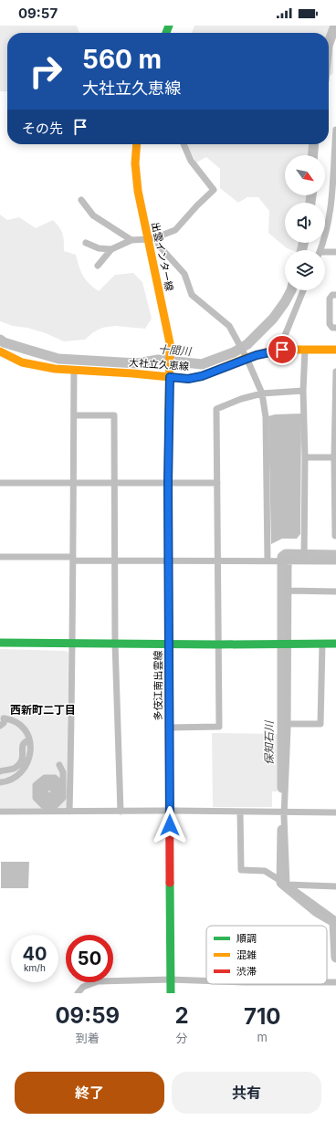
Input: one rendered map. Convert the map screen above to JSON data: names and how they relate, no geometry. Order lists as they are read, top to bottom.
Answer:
{
  "streets": {
    "main road": ["出雲インター線", "大社立久恵線", "多伎江南出雲線"]
  },
  "crossings": [
    ["出雲インター線", "大社立久恵線"],
    ["出雲インター線", "多伎江南出雲線"],
    ["大社立久恵線", "多伎江南出雲線"]
  ],
  "districts": ["西新町二丁目"],
  "water": ["十間川", "保知石川"],
  "legend": ["順調", "混雑", "渋滞"],
  "north": "bottom right",
  "page": {
    "status": "09:57",
    "turn": ["560 m", "大社立久恵線"],
    "then": "その先",
    "speed": "40 km/h",
    "limit": "50",
    "eta": [
      "09:59",
      "到着",
      "2",
      "分",
      "710",
      "m"
    ],
    "buttons": ["終了", "共有"]
  }
}
